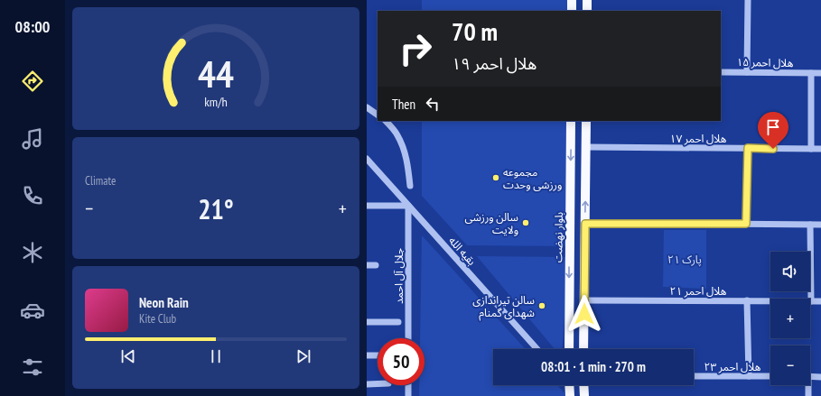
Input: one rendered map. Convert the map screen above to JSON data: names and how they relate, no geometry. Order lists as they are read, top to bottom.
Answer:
{
  "streets": {
    "main road": ["بلوار نهضت"],
    "street": [
      "هلال احمر ۱۵",
      "هلال احمر ۱۷",
      "بقیه الله",
      "جلال آل احمد",
      "هلال احمر ۲۱",
      "هلال احمر ۲۳"
    ]
  },
  "crossings": [
    ["بقیه الله", "جلال آل احمد"]
  ],
  "parks": ["پارک ۲۱"],
  "places": ["مجموعه ورزشی وحدت", "سالن ورزشی ولایت", "سالن تیراندازی شهدای گمنام"],
  "page": {
    "tabs": "08:00",
    "turn": ["70 m", "هلال احمر ۱۹"],
    "then": "Then",
    "tile": "Climate",
    "heat": ["−", "21°", "+"],
    "map_buttons": ["+", "−"],
    "song": ["Neon Rain", "Kite Club"],
    "limit": "50",
    "trip": "08:01 · 1 min · 270 m",
    "gauge": ["44", "km/h"]
  }
}
